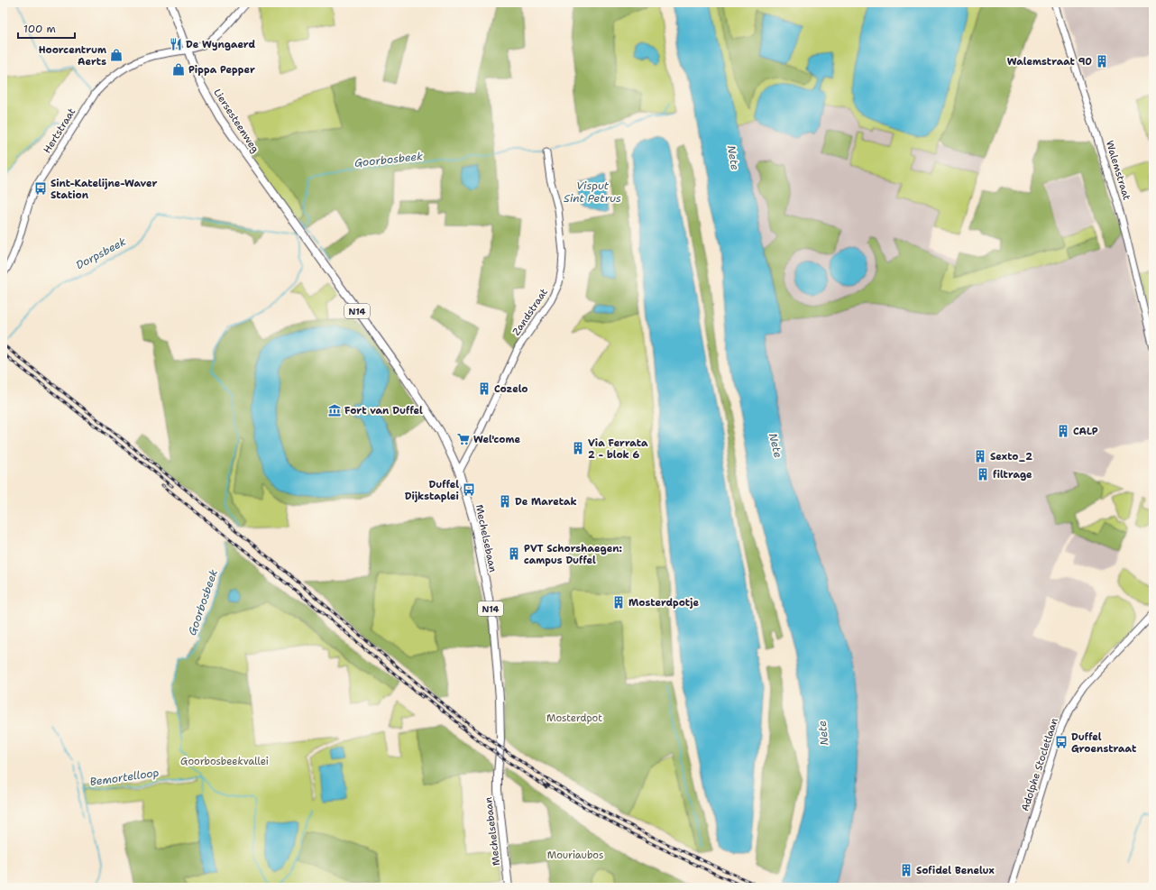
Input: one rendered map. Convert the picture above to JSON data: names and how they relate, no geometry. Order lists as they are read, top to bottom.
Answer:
{
  "streets": {
    "main road": ["Liersesteenweg", "N14", "Mechelsebaan"],
    "street": [
      "Hertstraat",
      "Walemstraat",
      "Zandstraat",
      "Adolphe Stocletlaan"
    ]
  },
  "crossings": [
    ["Liersesteenweg", "Hertstraat"],
    ["Liersesteenweg", "Mechelsebaan"],
    ["Zandstraat", "Mechelsebaan"]
  ],
  "water": [
    "Nete",
    "Goorbosbeek",
    "Visput Sint Petrus",
    "Dorpsbeek",
    "Bemortelloop"
  ],
  "parks": ["Mosterdpot", "Goorbosbeekvallei", "Mouriaubos"],
  "places": {
    "restaurant": ["De Wyngaerd"],
    "shop": ["Hoorcentrum Aerts", "Pippa Pepper"],
    "building": [
      "Walemstraat 90",
      "Cozelo",
      "CALP",
      "Via Ferrata 2 - blok 6",
      "Sexto_2",
      "filtrage",
      "De Maretak",
      "PVT Schorshaegen: campus Duffel",
      "Mosterdpotje",
      "Sofidel Benelux"
    ],
    "bus stop": ["Sint-Katelijne-Waver Station", "Duffel Dijkstaplei", "Duffel Groenstraat"],
    "museum": ["Fort van Duffel"],
    "supermarket": ["Wel'come"]
  },
  "scale_bar": "100 m"
}
